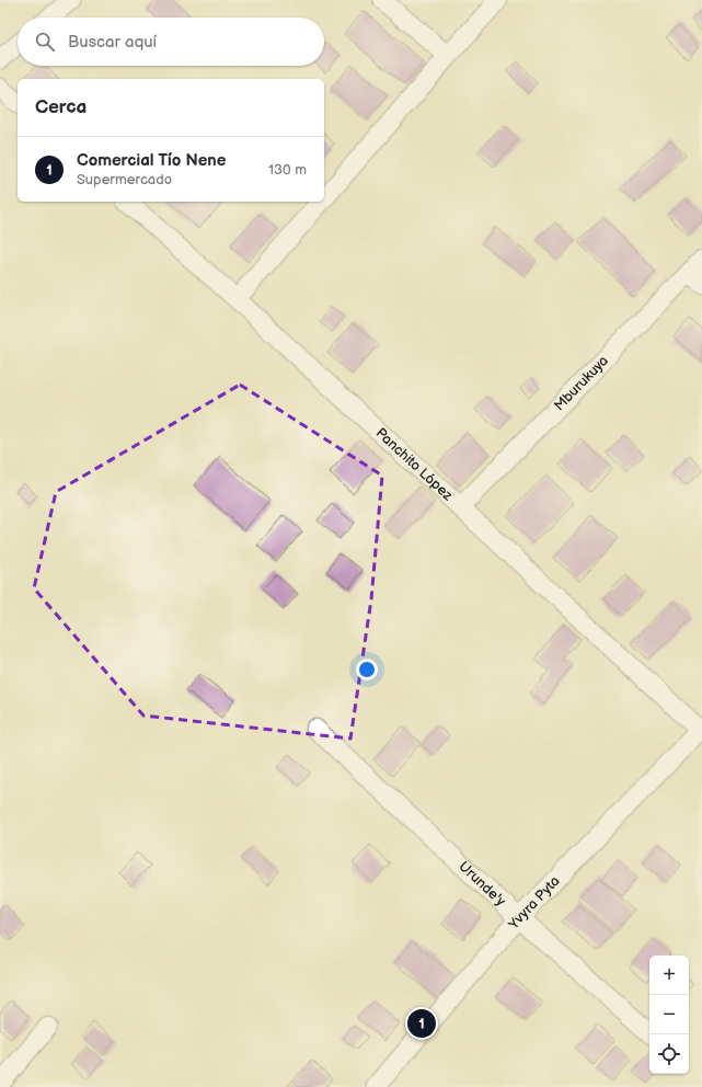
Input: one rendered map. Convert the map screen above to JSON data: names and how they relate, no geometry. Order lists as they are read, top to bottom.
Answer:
{
  "streets": {
    "street": [
      "Mburukuya",
      "Panchito López",
      "Urunde'y",
      "Yvyra Pyta"
    ]
  },
  "crossings": [
    ["Mburukuya", "Panchito López"],
    ["Panchito López", "Yvyra Pyta"],
    ["Urunde'y", "Yvyra Pyta"]
  ],
  "page": {
    "search": "Buscar aquí",
    "heading": "Cerca",
    "list": [
      {
        "mark": "1",
        "name": "Comercial Tío Nene",
        "note": "Supermercado",
        "value": "130 m"
      }
    ],
    "map_buttons": ["+", "−"],
    "pins": "1"
  }
}
